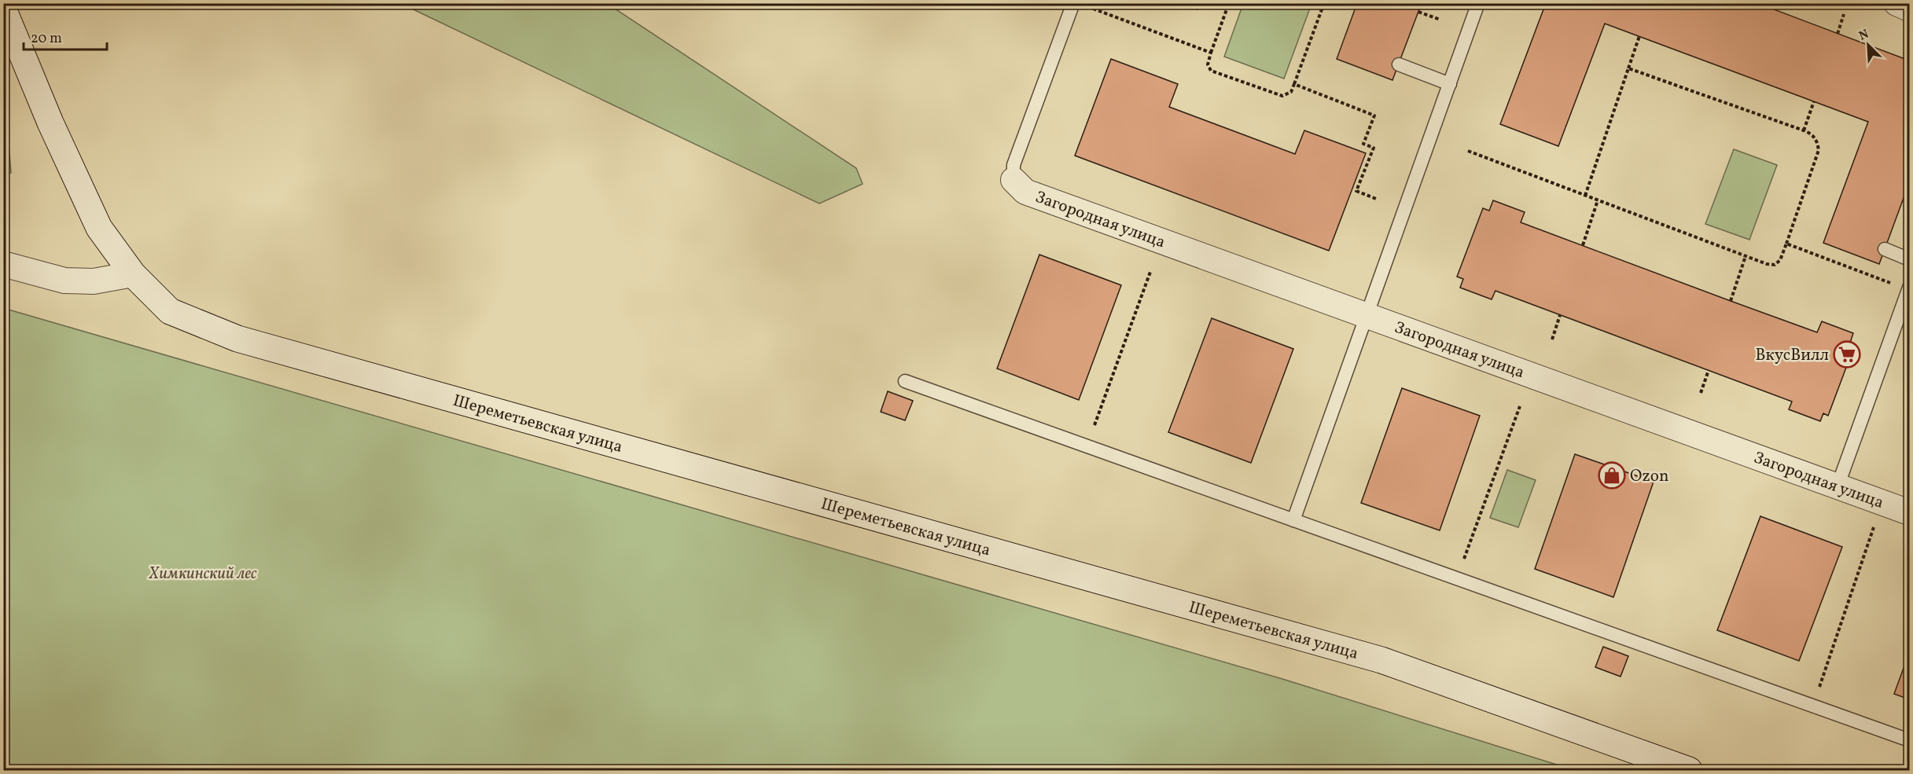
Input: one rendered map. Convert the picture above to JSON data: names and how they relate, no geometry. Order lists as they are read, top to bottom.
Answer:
{
  "streets": {
    "main road": ["Шереметьевская улица"],
    "street": ["Загородная улица"]
  },
  "parks": ["Химкинский лес"],
  "places": {
    "supermarket": ["ВкусВилл"],
    "shop": ["Ozon"]
  },
  "scale_bar": "20 m",
  "north": "top left"
}
